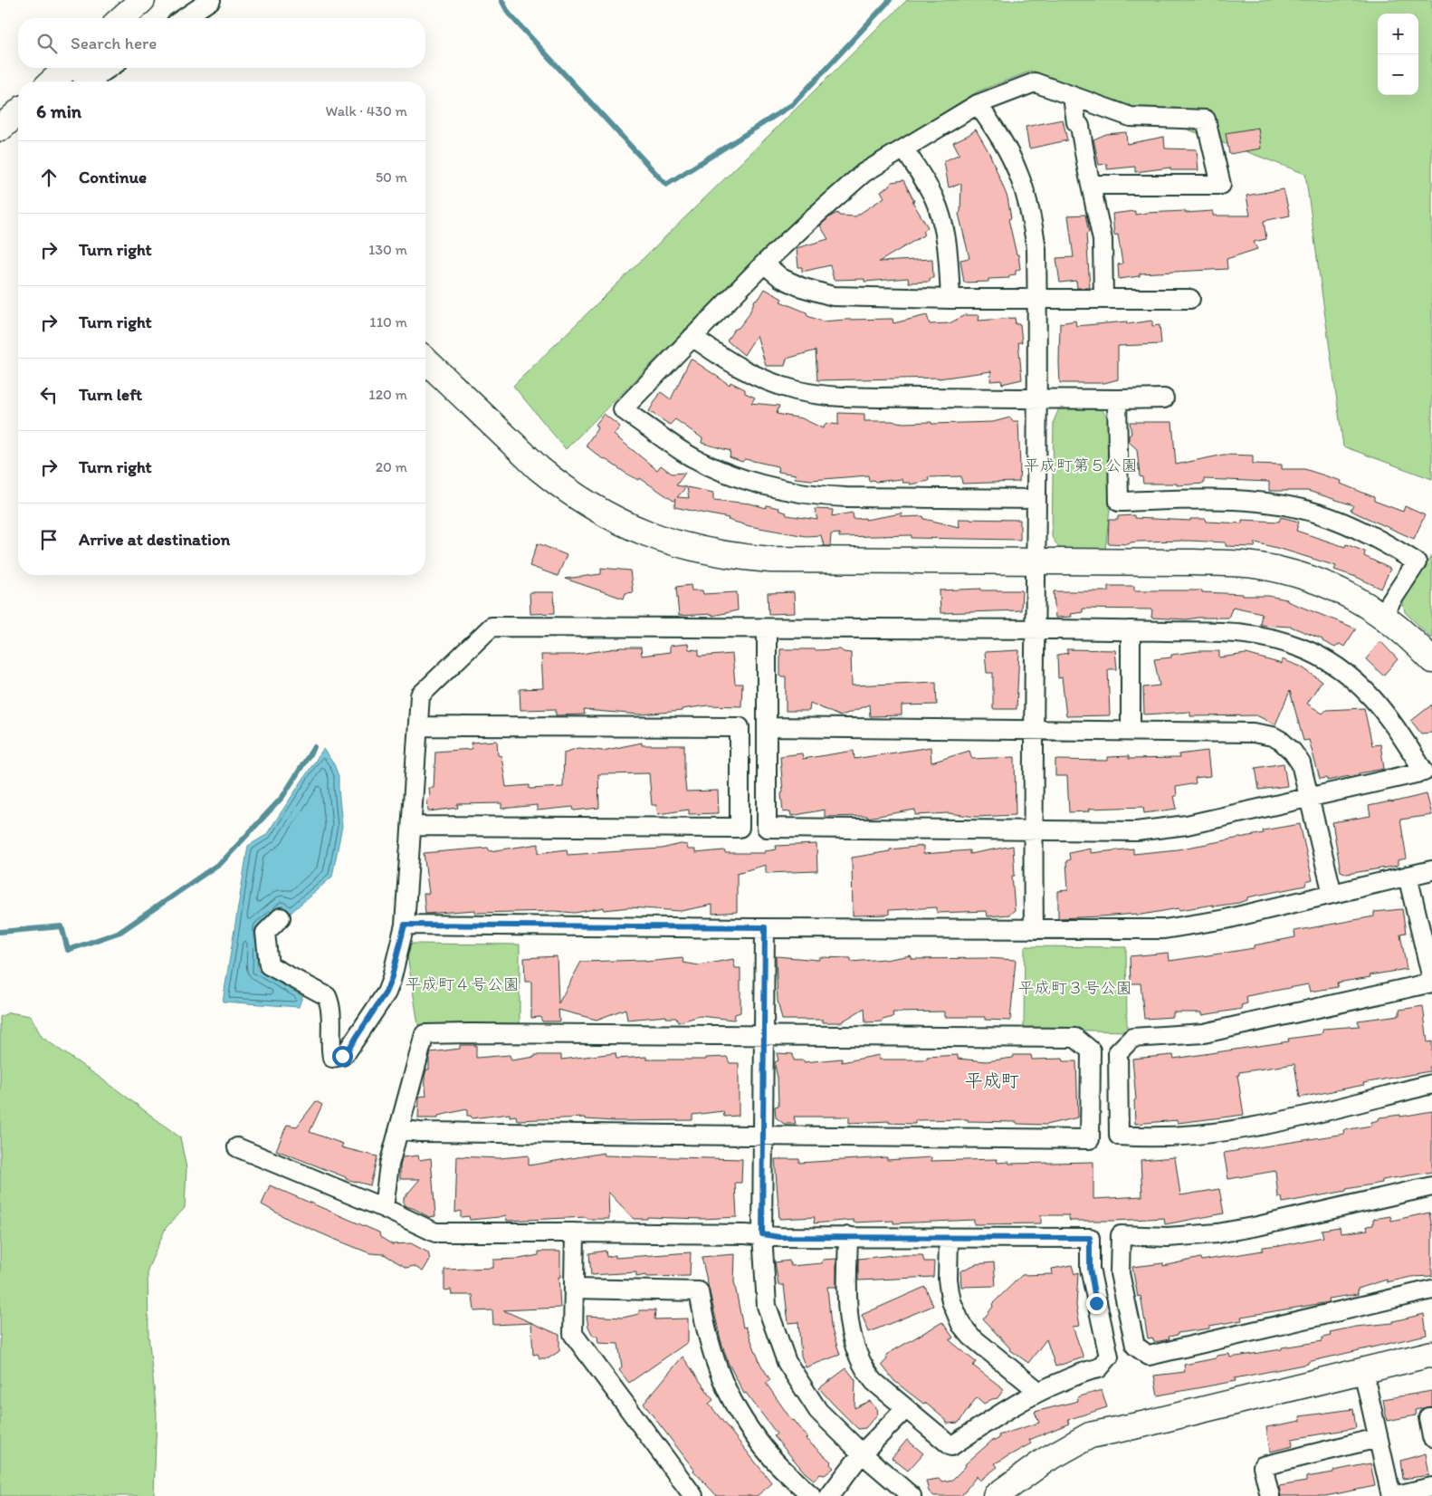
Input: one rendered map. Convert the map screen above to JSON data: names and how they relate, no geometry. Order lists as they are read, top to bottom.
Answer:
{
  "districts": ["平成町"],
  "parks": ["平成町第５公園", "平成町４号公園", "平成町３号公園"],
  "page": {
    "map_buttons": ["+", "−"],
    "search": "Search here",
    "heading": ["6 min", "Walk · 430 m"],
    "list": [
      ["Continue", "50 m"],
      ["Turn right", "130 m"],
      ["Turn right", "110 m"],
      ["Turn left", "120 m"],
      ["Turn right", "20 m"],
      "Arrive at destination"
    ]
  }
}
